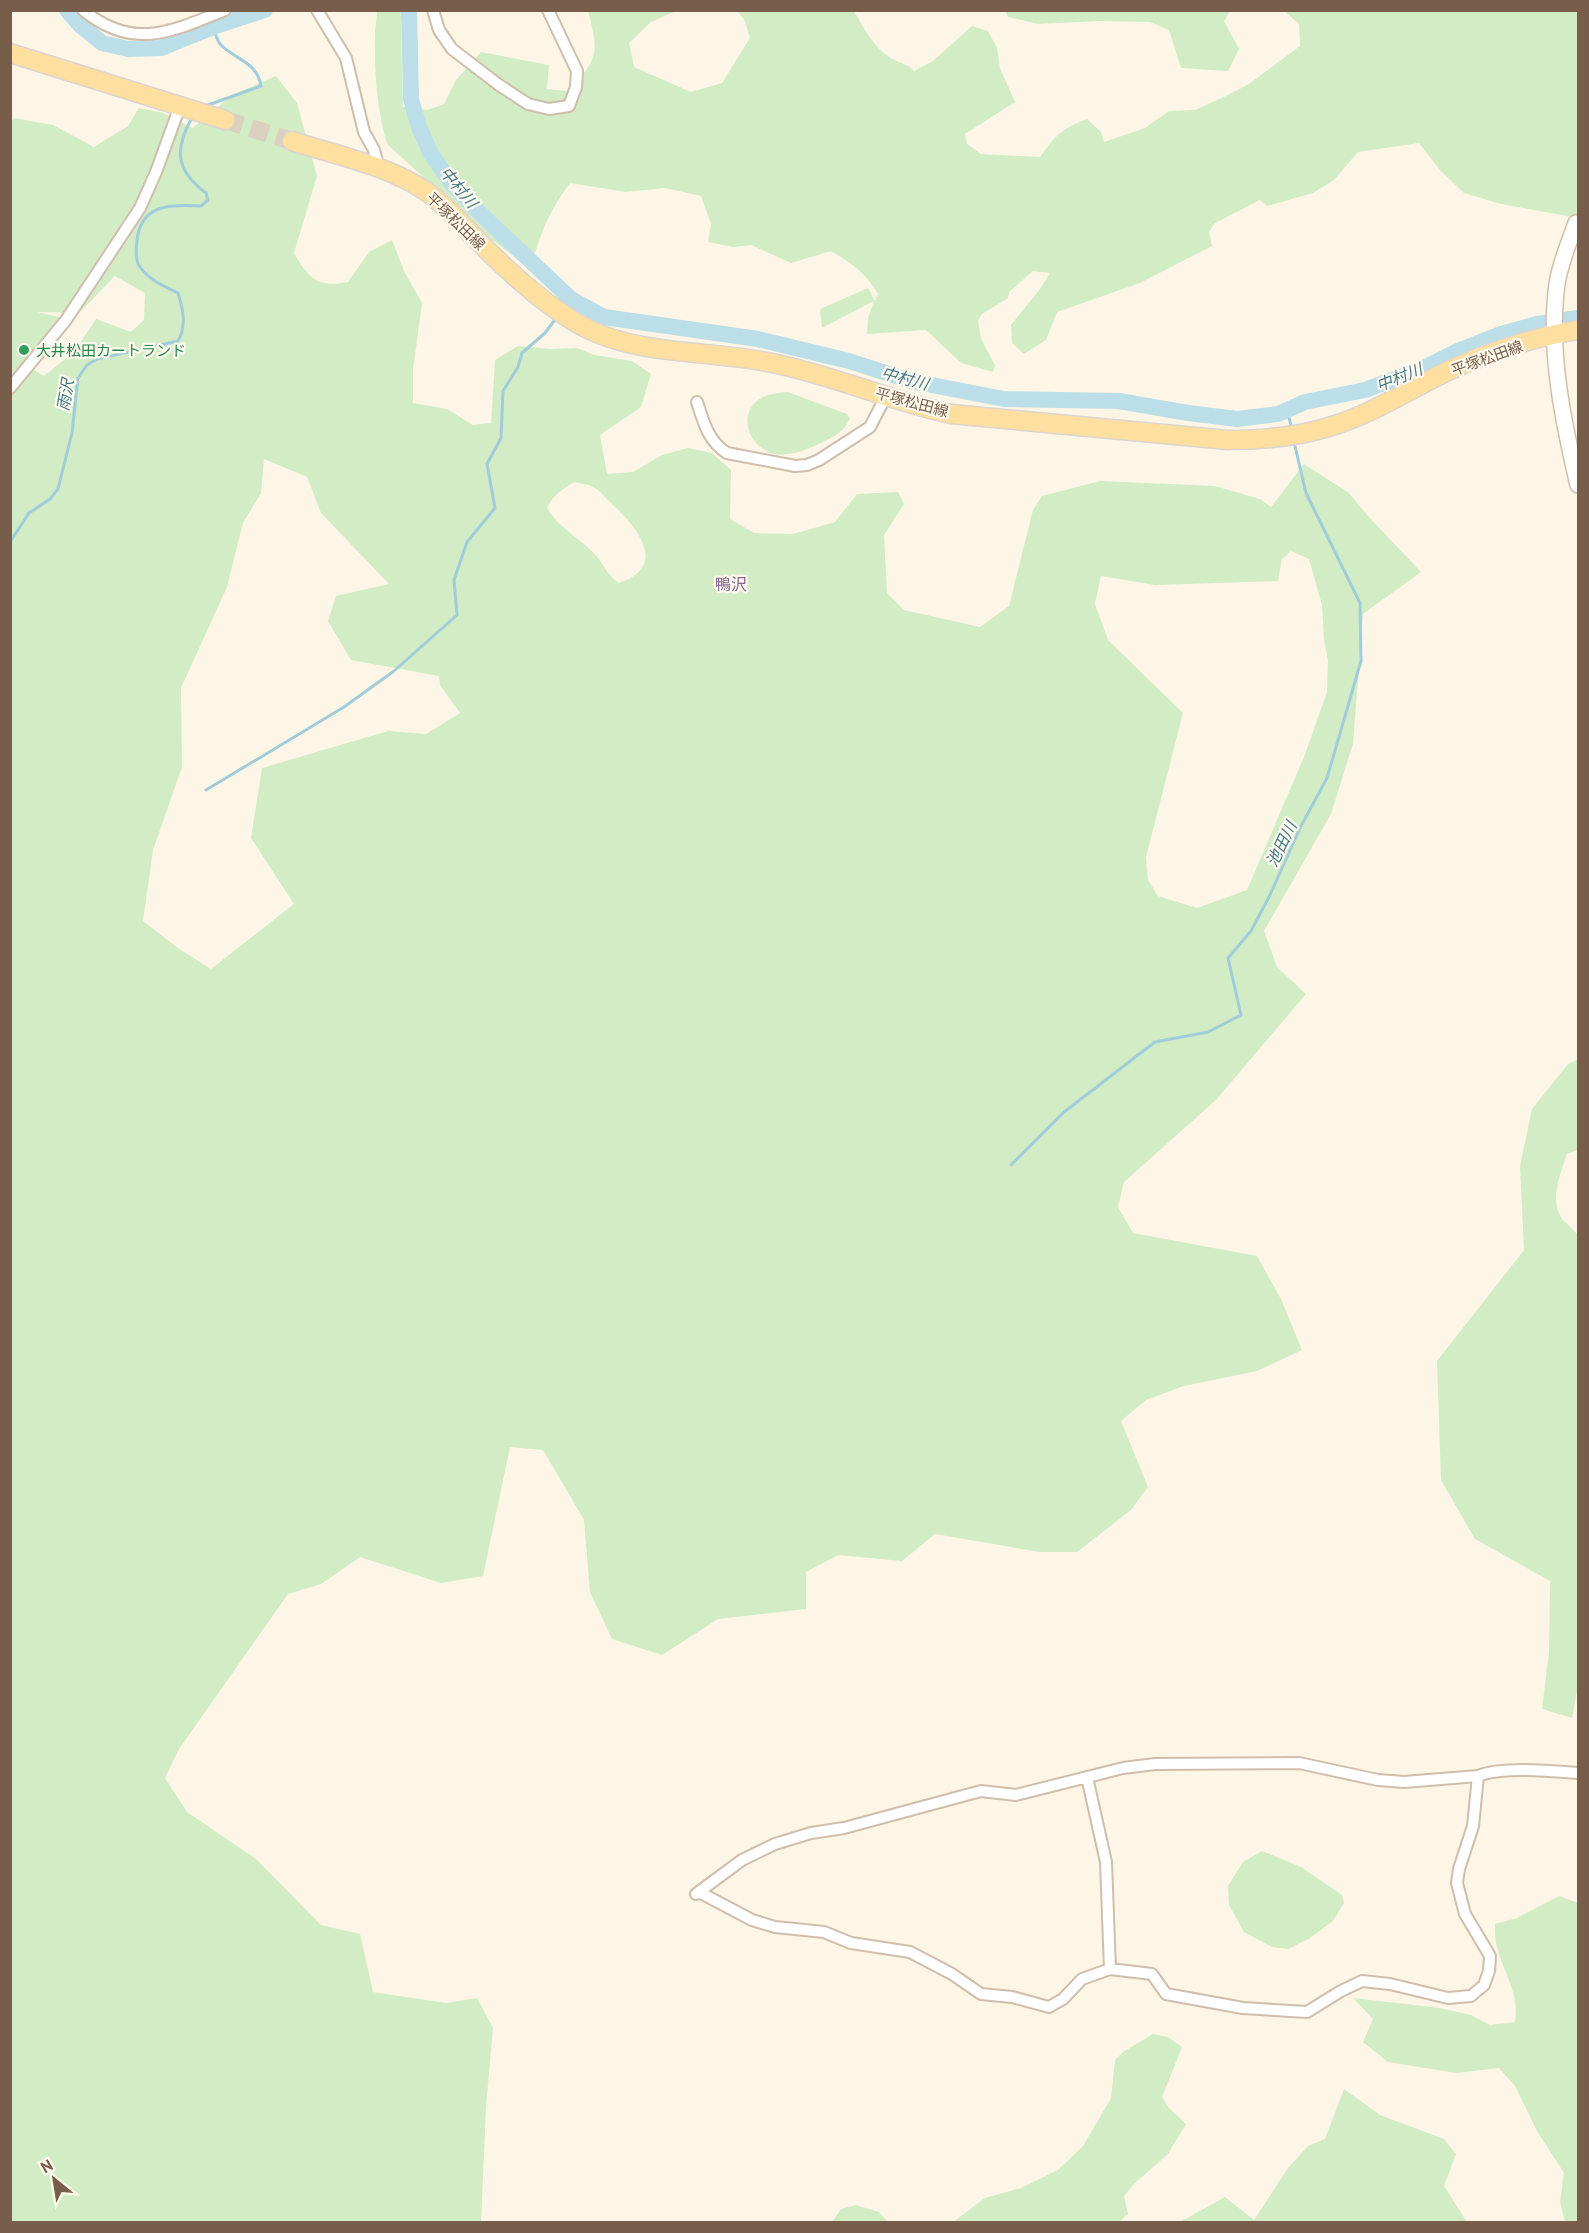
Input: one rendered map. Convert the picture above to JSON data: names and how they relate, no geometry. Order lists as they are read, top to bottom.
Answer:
{
  "streets": {
    "main road": ["平塚松田線"]
  },
  "districts": ["鴨沢"],
  "water": ["中村川", "雨沢", "池田川"],
  "places": ["大井松田カートランド"],
  "north": "top left"
}
